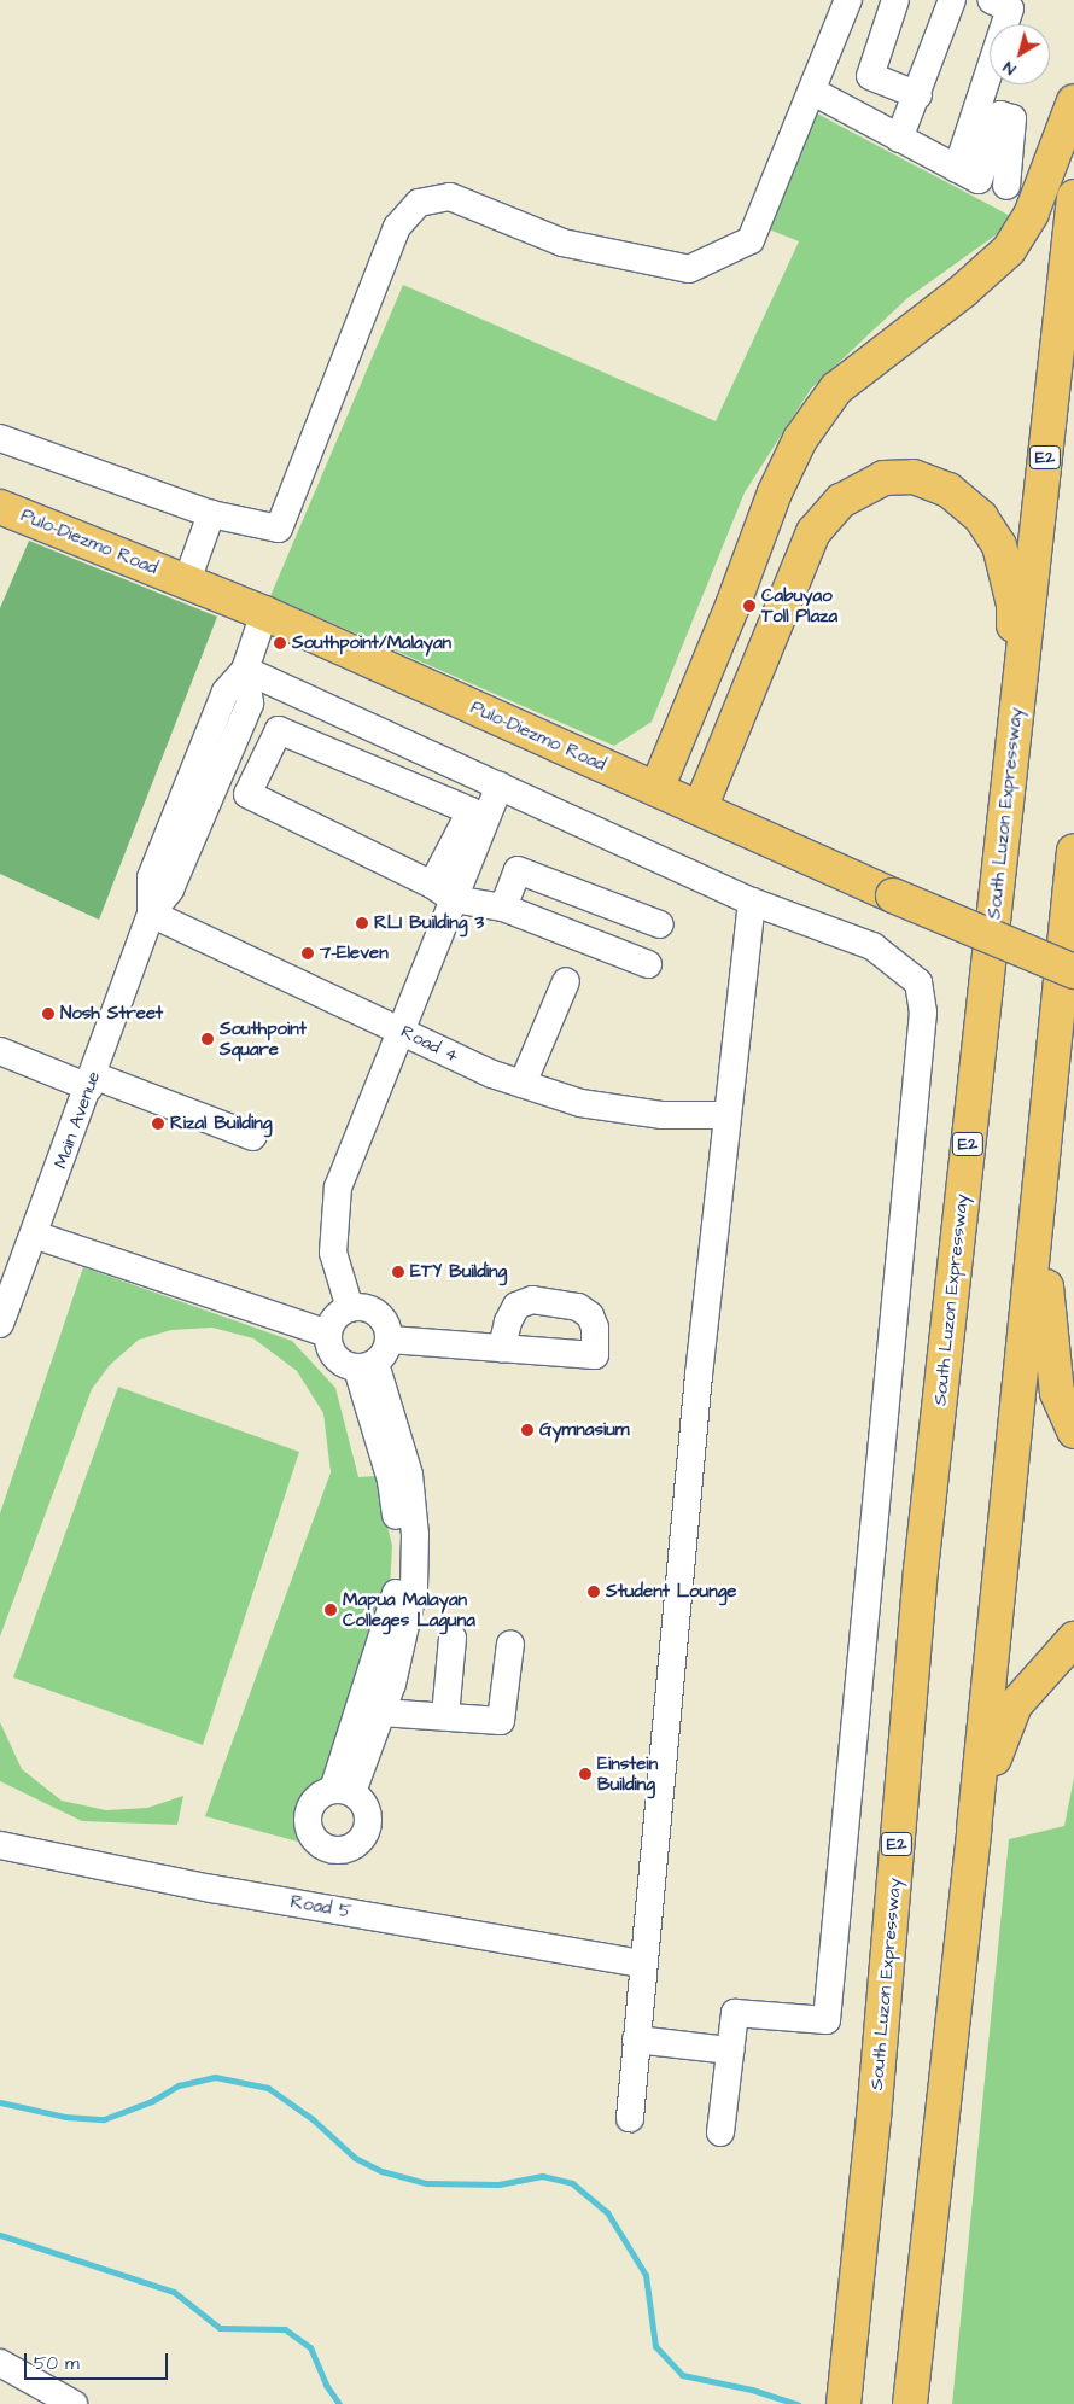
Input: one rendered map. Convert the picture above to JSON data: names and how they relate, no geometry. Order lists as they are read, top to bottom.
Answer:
{
  "streets": {
    "main road": ["E2", "Pulo-Diezmo Road", "South Luzon Expressway"],
    "street": ["Road 4", "Main Avenue", "Road 5"]
  },
  "crossings": [
    ["Pulo-Diezmo Road", "Main Avenue"],
    ["Road 4", "Main Avenue"]
  ],
  "places": [
    "Cabuyao Toll Plaza",
    "Southpoint/Malayan",
    "RLI Building 3",
    "7-Eleven",
    "Nosh Street",
    "Southpoint Square",
    "Rizal Building",
    "ETY Building",
    "Gymnasium",
    "Student Lounge",
    "Mapua Malayan Colleges Laguna",
    "Einstein Building"
  ],
  "scale_bar": "50 m",
  "north": "bottom left"
}
